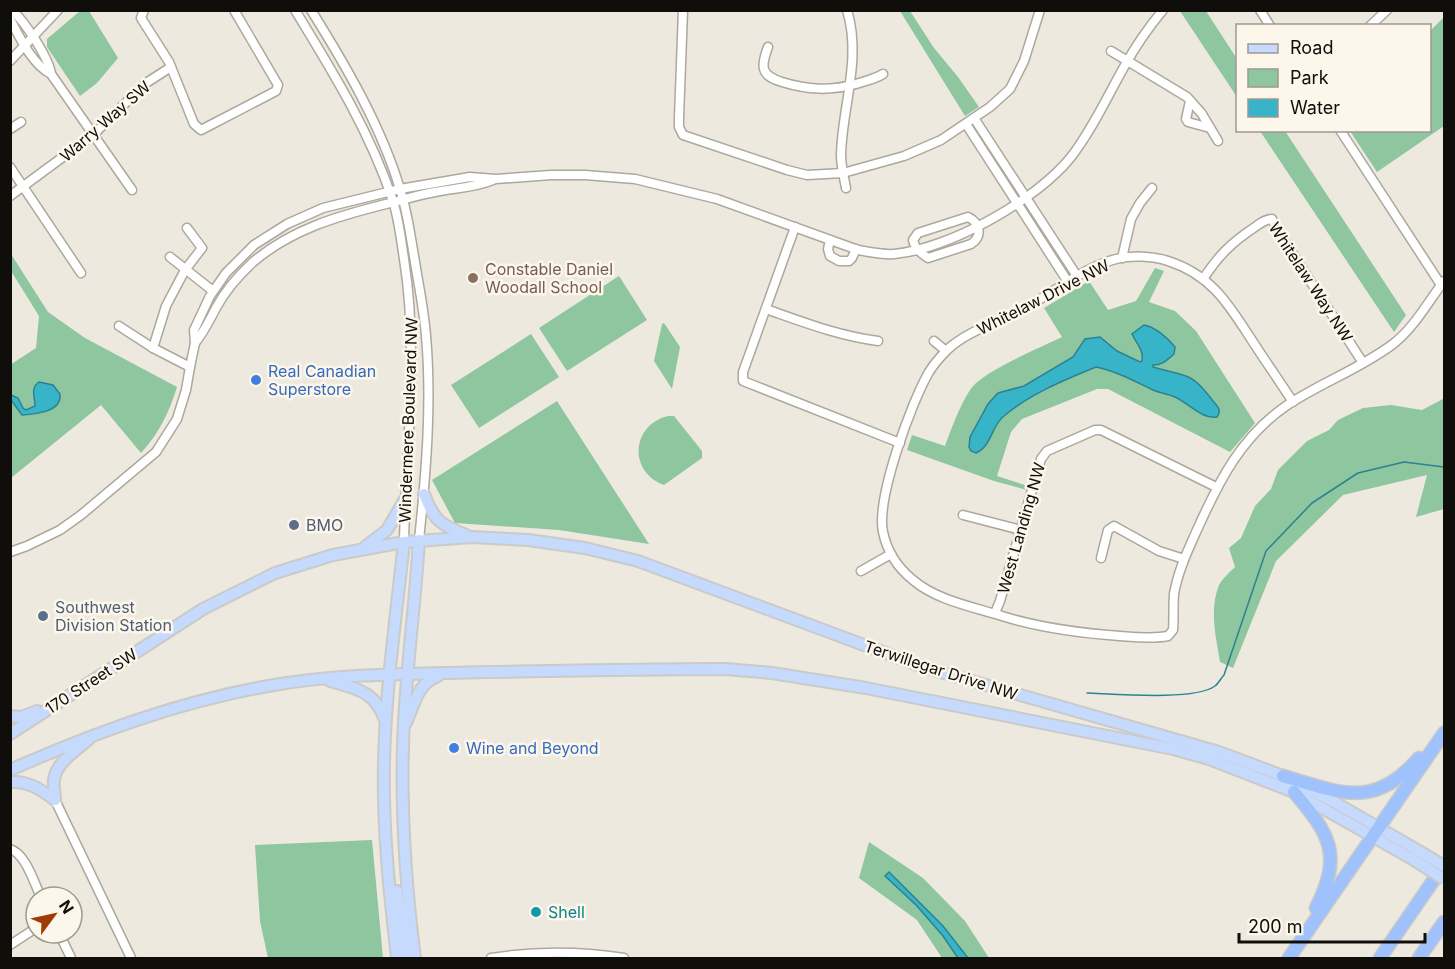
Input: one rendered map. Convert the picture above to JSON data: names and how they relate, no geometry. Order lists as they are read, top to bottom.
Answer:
{
  "streets": {
    "main road": ["Windermere Boulevard NW", "Terwillegar Drive NW", "170 Street SW"],
    "street": [
      "Warry Way SW",
      "Whitelaw Way NW",
      "Whitelaw Drive NW",
      "West Landing NW"
    ]
  },
  "crossings": [
    ["Whitelaw Way NW", "Whitelaw Drive NW"],
    ["Whitelaw Drive NW", "West Landing NW"],
    ["Windermere Boulevard NW", "Terwillegar Drive NW"],
    ["Windermere Boulevard NW", "170 Street SW"],
    ["Terwillegar Drive NW", "170 Street SW"]
  ],
  "places": [
    "Constable Daniel Woodall School",
    "Real Canadian Superstore",
    "BMO",
    "Southwest Division Station",
    "Wine and Beyond",
    "Shell"
  ],
  "legend": ["Road", "Park", "Water"],
  "scale_bar": "200 m",
  "north": "top right"
}
